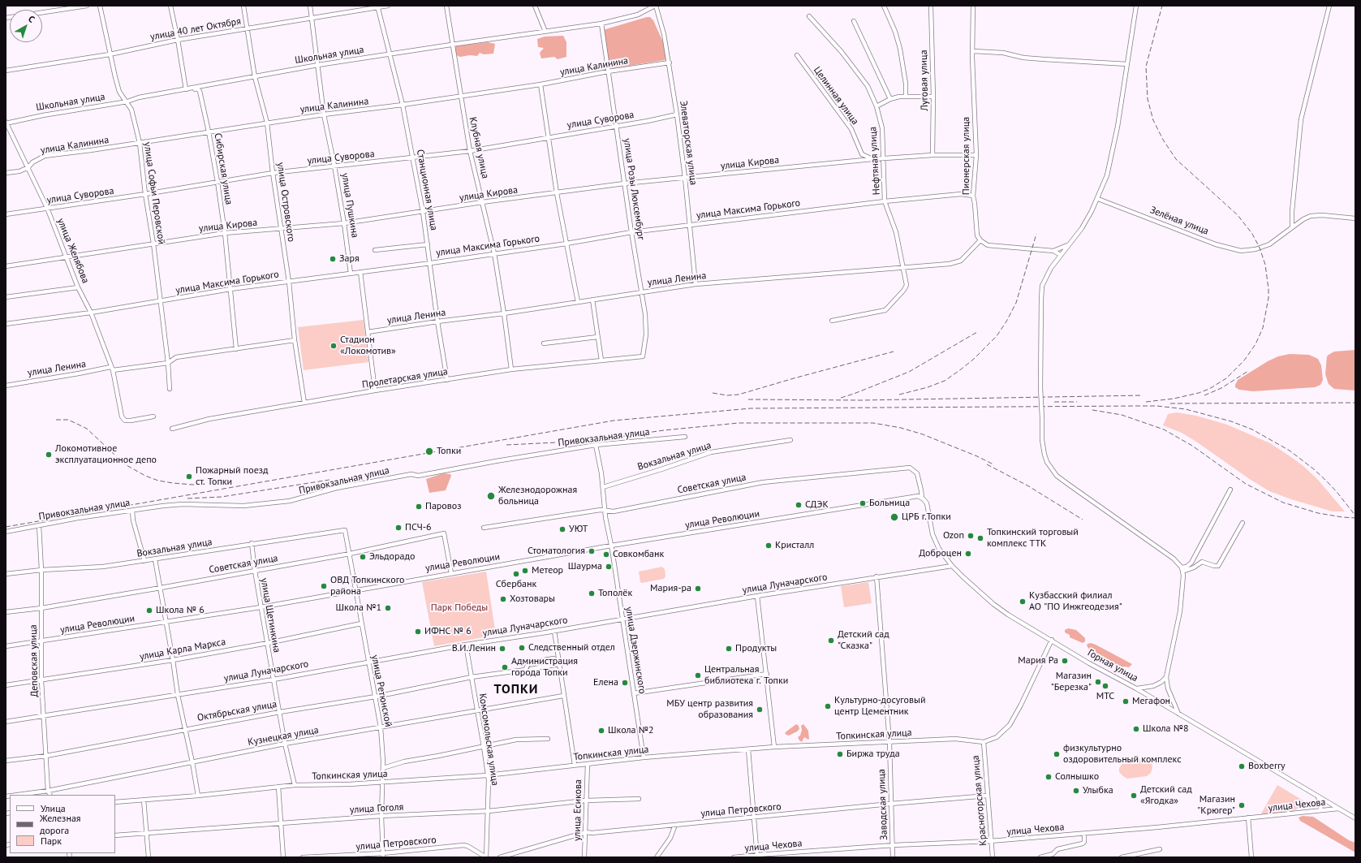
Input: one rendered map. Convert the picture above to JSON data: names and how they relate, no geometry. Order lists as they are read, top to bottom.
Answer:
{
  "streets": {
    "street": [
      "улица 40 лет Октября",
      "Школьная улица",
      "улица Калинина",
      "Луговая улица",
      "Целинная улица",
      "улица Суворова",
      "Элеваторская улица",
      "Клубная улица",
      "Пионерская улица",
      "Нефтяная улица",
      "улица Кирова",
      "Сибирская улица",
      "улица Розы Люксембург",
      "Станционная улица",
      "улица Софьи Перовской",
      "улица Островского",
      "улица Пушкина",
      "улица Максима Горького",
      "Зелёная улица",
      "улица Желябова",
      "улица Ленина",
      "Пролетарская улица",
      "Привокзальная улица",
      "Вокзальная улица",
      "Советская улица",
      "улица Революции",
      "улица Луначарского",
      "улица Щетинкина",
      "улица Карла Маркса",
      "улица Дзержинского",
      "Деповская улица",
      "Горная улица",
      "улица Ретюнской",
      "Октябрьская улица",
      "Топкинская улица",
      "Кузнецкая улица",
      "Комсомольская улица",
      "Красногорская улица",
      "Заводская улица",
      "улица Чехова",
      "улица Гоголя",
      "улица Есикова",
      "улица Петровского"
    ]
  },
  "crossings": [
    ["улица 40 лет Октября", "Станционная улица"],
    ["улица 40 лет Октября", "улица Софьи Перовской"],
    ["улица 40 лет Октября", "улица Островского"],
    ["улица 40 лет Октября", "улица Пушкина"],
    ["Школьная улица", "Элеваторская улица"],
    ["Школьная улица", "Клубная улица"],
    ["Школьная улица", "Сибирская улица"],
    ["Школьная улица", "улица Розы Люксембург"],
    ["Школьная улица", "Станционная улица"],
    ["Школьная улица", "улица Софьи Перовской"],
    ["Школьная улица", "улица Островского"],
    ["Школьная улица", "улица Пушкина"],
    ["Школьная улица", "улица Желябова"],
    ["улица Калинина", "Элеваторская улица"],
    ["улица Калинина", "Клубная улица"],
    ["улица Калинина", "Сибирская улица"],
    ["улица Калинина", "улица Розы Люксембург"],
    ["улица Калинина", "Станционная улица"],
    ["улица Калинина", "улица Софьи Перовской"],
    ["улица Калинина", "улица Островского"],
    ["улица Калинина", "улица Пушкина"],
    ["улица Калинина", "улица Желябова"],
    ["Луговая улица", "улица Кирова"],
    ["Целинная улица", "улица Кирова"],
    ["улица Суворова", "Элеваторская улица"],
    ["улица Суворова", "Клубная улица"],
    ["улица Суворова", "Сибирская улица"],
    ["улица Суворова", "улица Розы Люксембург"],
    ["улица Суворова", "Станционная улица"],
    ["улица Суворова", "улица Софьи Перовской"],
    ["улица Суворова", "улица Островского"],
    ["улица Суворова", "улица Пушкина"],
    ["улица Суворова", "улица Желябова"],
    ["Элеваторская улица", "улица Кирова"],
    ["Элеваторская улица", "улица Максима Горького"],
    ["Элеваторская улица", "улица Ленина"],
    ["Клубная улица", "улица Кирова"],
    ["Клубная улица", "улица Максима Горького"],
    ["Клубная улица", "улица Ленина"],
    ["Клубная улица", "Пролетарская улица"],
    ["Пионерская улица", "улица Кирова"],
    ["Пионерская улица", "улица Максима Горького"],
    ["Пионерская улица", "улица Ленина"],
    ["Нефтяная улица", "улица Кирова"],
    ["Нефтяная улица", "улица Максима Горького"],
    ["Нефтяная улица", "улица Ленина"],
    ["улица Кирова", "Сибирская улица"],
    ["улица Кирова", "улица Розы Люксембург"],
    ["улица Кирова", "Станционная улица"],
    ["улица Кирова", "улица Софьи Перовской"],
    ["улица Кирова", "улица Островского"],
    ["улица Кирова", "улица Пушкина"],
    ["улица Кирова", "улица Желябова"],
    ["Сибирская улица", "улица Максима Горького"],
    ["Сибирская улица", "улица Ленина"],
    ["улица Розы Люксембург", "улица Максима Горького"],
    ["улица Розы Люксембург", "улица Ленина"],
    ["улица Розы Люксембург", "Пролетарская улица"],
    ["Станционная улица", "улица Максима Горького"],
    ["Станционная улица", "улица Ленина"],
    ["Станционная улица", "Пролетарская улица"],
    ["улица Софьи Перовской", "улица Максима Горького"],
    ["улица Софьи Перовской", "улица Ленина"],
    ["улица Островского", "улица Максима Горького"],
    ["улица Островского", "улица Ленина"],
    ["улица Островского", "Пролетарская улица"],
    ["улица Пушкина", "улица Максима Горького"],
    ["улица Максима Горького", "улица Желябова"],
    ["улица Желябова", "улица Ленина"],
    ["Привокзальная улица", "улица Дзержинского"],
    ["Привокзальная улица", "Деповская улица"],
    ["Вокзальная улица", "улица Щетинкина"],
    ["Вокзальная улица", "улица Дзержинского"],
    ["Вокзальная улица", "Деповская улица"],
    ["Вокзальная улица", "улица Ретюнской"],
    ["Советская улица", "улица Революции"],
    ["Советская улица", "улица Щетинкина"],
    ["Советская улица", "улица Дзержинского"],
    ["Советская улица", "Деповская улица"],
    ["Советская улица", "Горная улица"],
    ["Советская улица", "улица Ретюнской"],
    ["улица Революции", "улица Щетинкина"],
    ["улица Революции", "улица Дзержинского"],
    ["улица Революции", "Деповская улица"],
    ["улица Революции", "Горная улица"],
    ["улица Революции", "улица Ретюнской"],
    ["улица Луначарского", "улица Щетинкина"],
    ["улица Луначарского", "улица Дзержинского"],
    ["улица Луначарского", "Деповская улица"],
    ["улица Луначарского", "Горная улица"],
    ["улица Луначарского", "улица Ретюнской"],
    ["улица Луначарского", "Комсомольская улица"],
    ["улица Луначарского", "Заводская улица"],
    ["улица Щетинкина", "улица Карла Маркса"],
    ["улица Щетинкина", "Октябрьская улица"],
    ["улица Щетинкина", "Топкинская улица"],
    ["улица Щетинкина", "Кузнецкая улица"],
    ["улица Карла Маркса", "Деповская улица"],
    ["улица Карла Маркса", "улица Ретюнской"],
    ["улица Дзержинского", "Топкинская улица"],
    ["Деповская улица", "Октябрьская улица"],
    ["Деповская улица", "Кузнецкая улица"],
    ["Горная улица", "улица Чехова"],
    ["улица Ретюнской", "Октябрьская улица"],
    ["улица Ретюнской", "Топкинская улица"],
    ["улица Ретюнской", "Кузнецкая улица"],
    ["улица Ретюнской", "улица Гоголя"],
    ["улица Ретюнской", "улица Петровского"],
    ["Октябрьская улица", "Комсомольская улица"],
    ["Топкинская улица", "Комсомольская улица"],
    ["Топкинская улица", "Красногорская улица"],
    ["Топкинская улица", "Заводская улица"],
    ["Топкинская улица", "улица Есикова"],
    ["Кузнецкая улица", "Комсомольская улица"],
    ["Комсомольская улица", "улица Гоголя"],
    ["Комсомольская улица", "улица Петровского"],
    ["Красногорская улица", "улица Чехова"],
    ["Красногорская улица", "улица Петровского"],
    ["Заводская улица", "улица Чехова"],
    ["Заводская улица", "улица Петровского"],
    ["улица Гоголя", "улица Есикова"],
    ["улица Есикова", "улица Петровского"]
  ],
  "districts": ["ТОПКИ"],
  "parks": ["Парк Победы"],
  "places": [
    "Заря",
    "Стадион «Локомотив»",
    "Топки",
    "Локомотивное эксплуатационное депо",
    "Пожарный поезд ст. Топки",
    "Железнодорожная больница",
    "Больница",
    "СДЭК",
    "Паровоз",
    "ЦРБ г.Топки",
    "ПСЧ-6",
    "УЮТ",
    "Ozon",
    "Топкинский торговый комплекс ТТК",
    "Кристалл",
    "Стоматология",
    "Доброцен",
    "Совкомбанк",
    "Эльдорадо",
    "Шаурма",
    "Метеор",
    "Сбербанк",
    "ОВД Топкинского района",
    "Мария-ра",
    "Тополёк",
    "Хозтовары",
    "Кузбасский филиал АО \"ПО Инжгеодезия\"",
    "Школа №1",
    "Школа № 6",
    "ИФНС № 6",
    "Детский сад \"Сказка\"",
    "Следственный отдел",
    "В.И.Ленин",
    "Продукты",
    "Мария Ра",
    "Администрация города Топки",
    "Центральная библиотека г. Топки",
    "Магазин \"Березка\"",
    "Елена",
    "МТС",
    "Мегафон",
    "Культурно-досуговый центр Цементник",
    "МБУ центр развития образования",
    "Школа №8",
    "Школа №2",
    "Биржа труда",
    "физкультурно оздоровительный комплекс",
    "Boxberry",
    "Солнышко",
    "Улыбка",
    "Детский сад «Ягодка»",
    "Магазин \"Крюгер\""
  ],
  "legend": ["Улица", "Железная дорога", "Парк"],
  "north": "top right"
}
